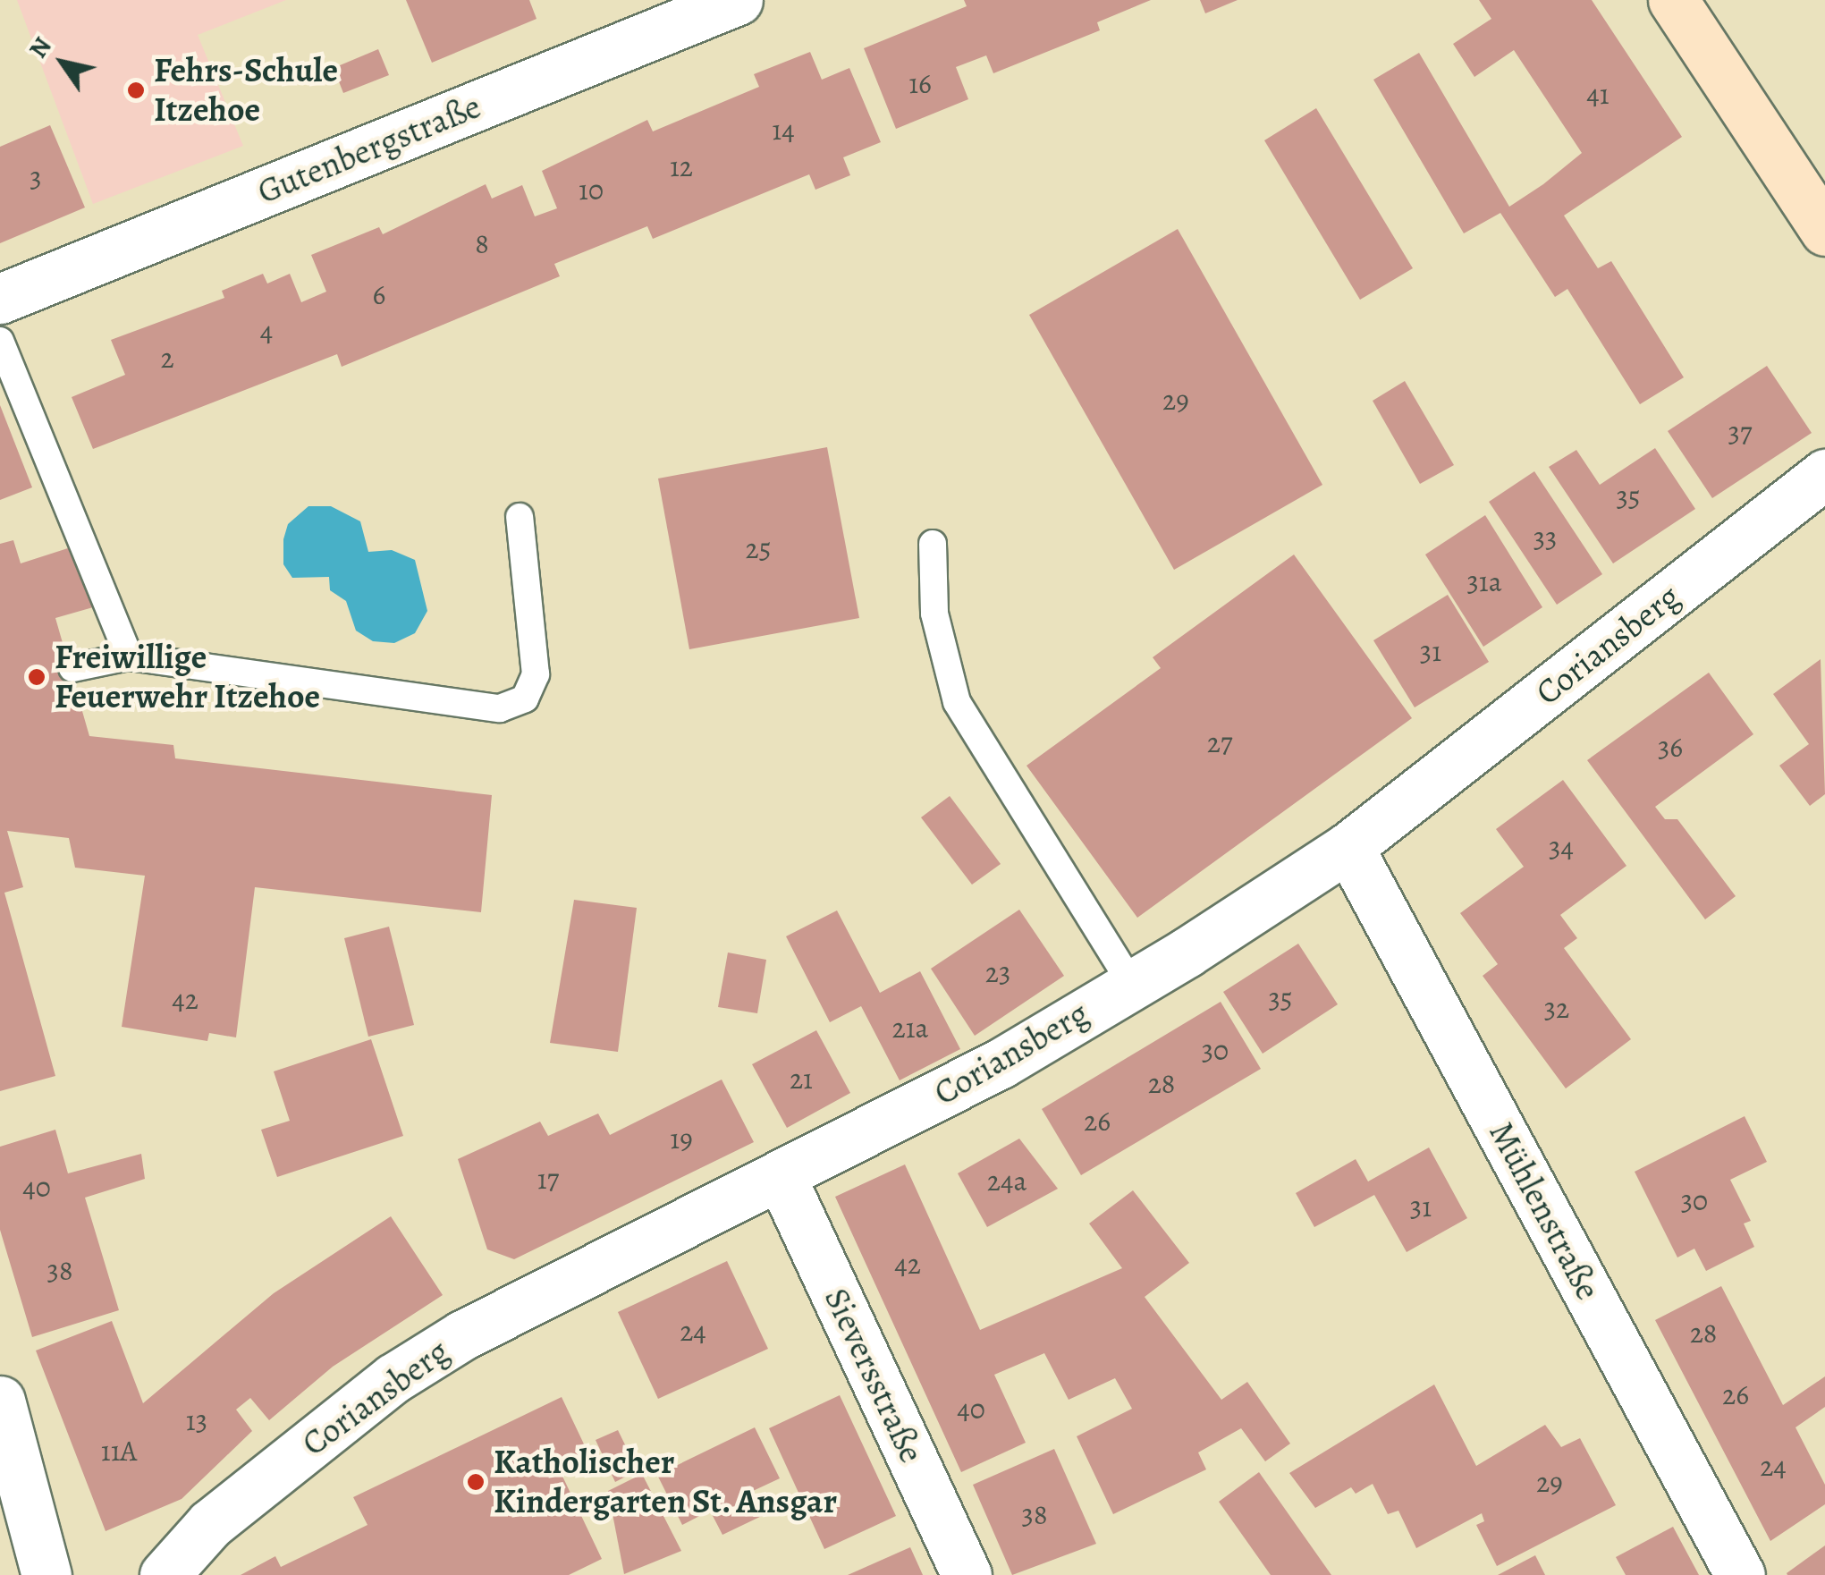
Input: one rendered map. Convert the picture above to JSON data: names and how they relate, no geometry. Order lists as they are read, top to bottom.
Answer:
{
  "streets": {
    "street": [
      "Gutenbergstraße",
      "Coriansberg",
      "Mühlenstraße",
      "Sieversstraße"
    ]
  },
  "crossings": [
    ["Coriansberg", "Mühlenstraße"],
    ["Coriansberg", "Sieversstraße"]
  ],
  "places": ["Fehrs-Schule Itzehoe", "Freiwillige Feuerwehr Itzehoe", "Katholischer Kindergarten St. Ansgar"],
  "house_numbers": [
    "16",
    "41",
    "14",
    "12",
    "3",
    "10",
    "8",
    "6",
    "4",
    "2",
    "29",
    "37",
    "35",
    "33",
    "25",
    "31a",
    "31",
    "27",
    "36",
    "34",
    "23",
    "35",
    "42",
    "32",
    "21a",
    "30",
    "21",
    "28",
    "26",
    "19",
    "17",
    "24a",
    "40",
    "30",
    "31",
    "42",
    "38",
    "24",
    "28",
    "26",
    "40",
    "13",
    "11A",
    "24",
    "29",
    "38"
  ],
  "north": "top left"
}
